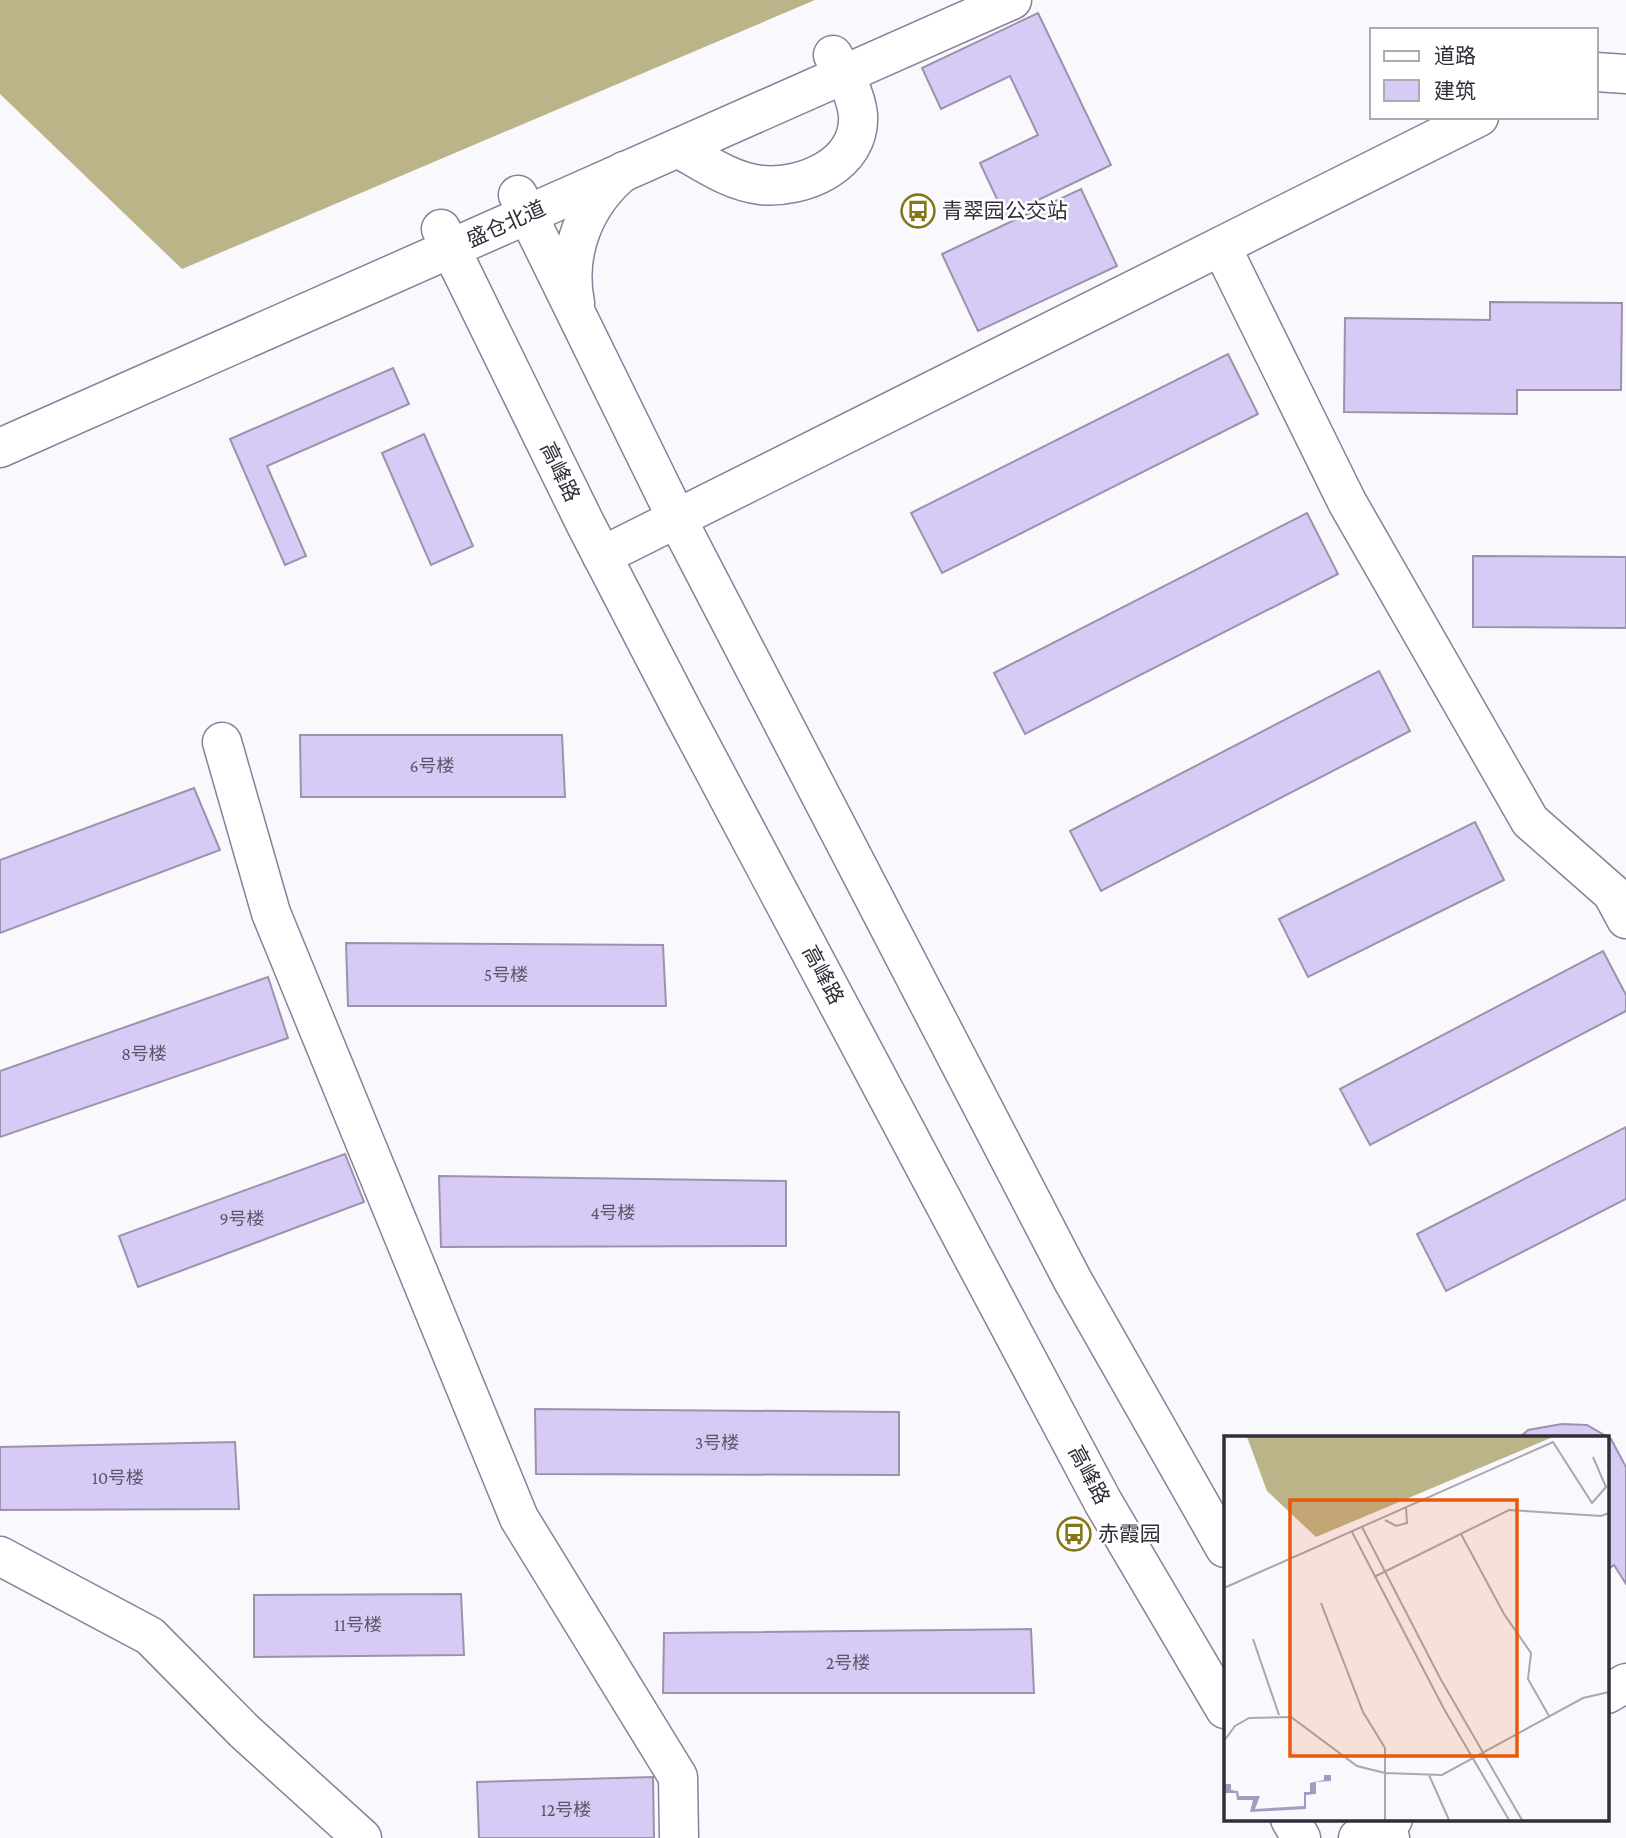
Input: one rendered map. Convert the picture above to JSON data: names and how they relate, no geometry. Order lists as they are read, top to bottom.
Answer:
{
  "streets": {
    "main road": ["盛仓北道", "高峰路"]
  },
  "crossings": [
    ["盛仓北道", "高峰路"]
  ],
  "places": {
    "bus stop": ["青翠园公交站", "赤霞园"]
  },
  "house_numbers": [
    "6号楼",
    "5号楼",
    "8号楼",
    "4号楼",
    "9号楼",
    "3号楼",
    "10号楼",
    "11号楼",
    "2号楼",
    "12号楼"
  ],
  "legend": ["道路", "建筑"]
}
